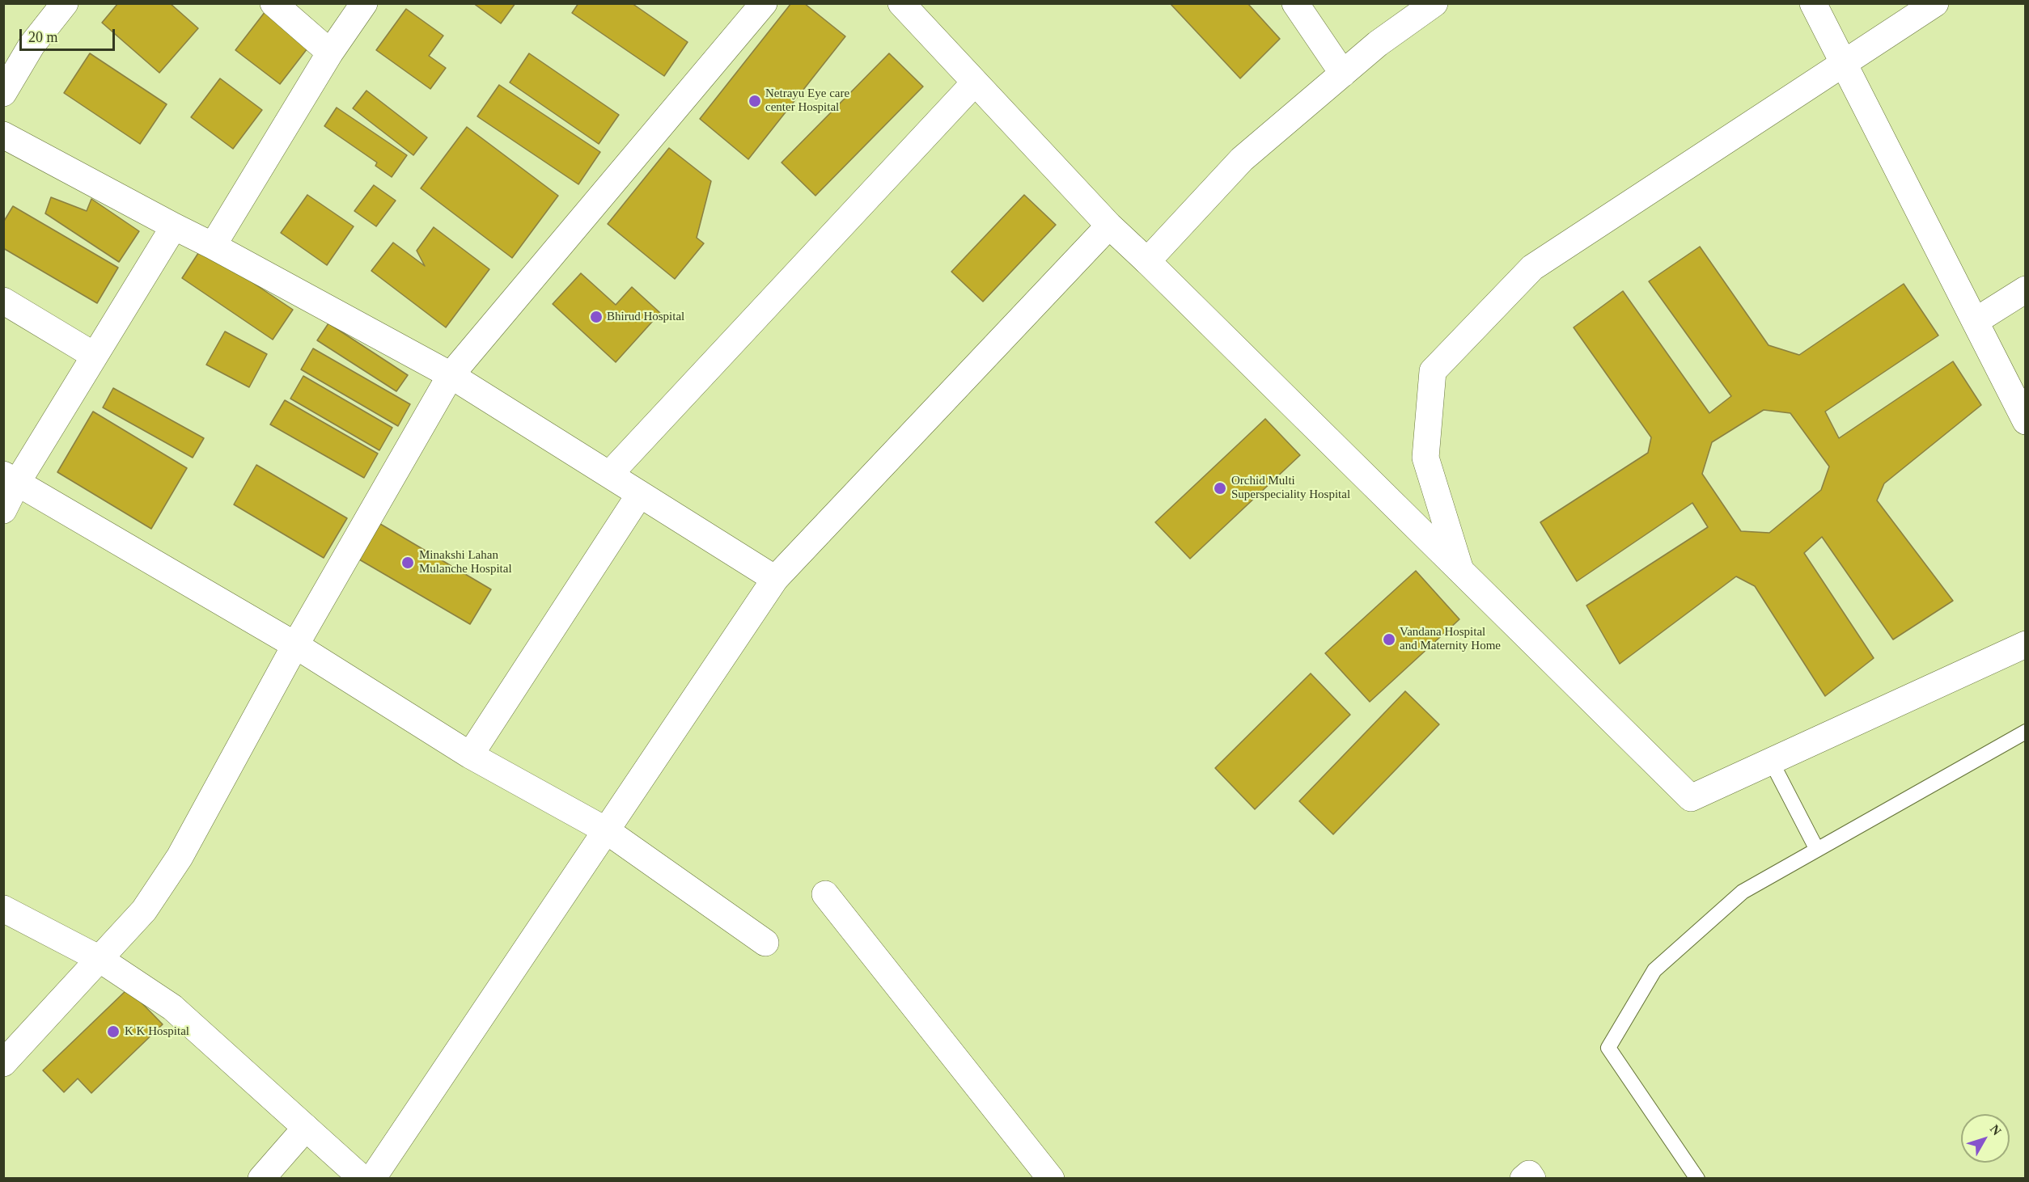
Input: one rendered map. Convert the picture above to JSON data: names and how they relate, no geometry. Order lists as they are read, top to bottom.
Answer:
{
  "places": [
    "Netrayu Eye care center Hospital",
    "Bhirud Hospital",
    "Orchid Multi Superspeciality Hospital",
    "Minakshi Lahan Mulanche Hospital",
    "Vandana Hospital and Maternity Home",
    "K K Hospital"
  ],
  "scale_bar": "20 m",
  "north": "top right"
}
